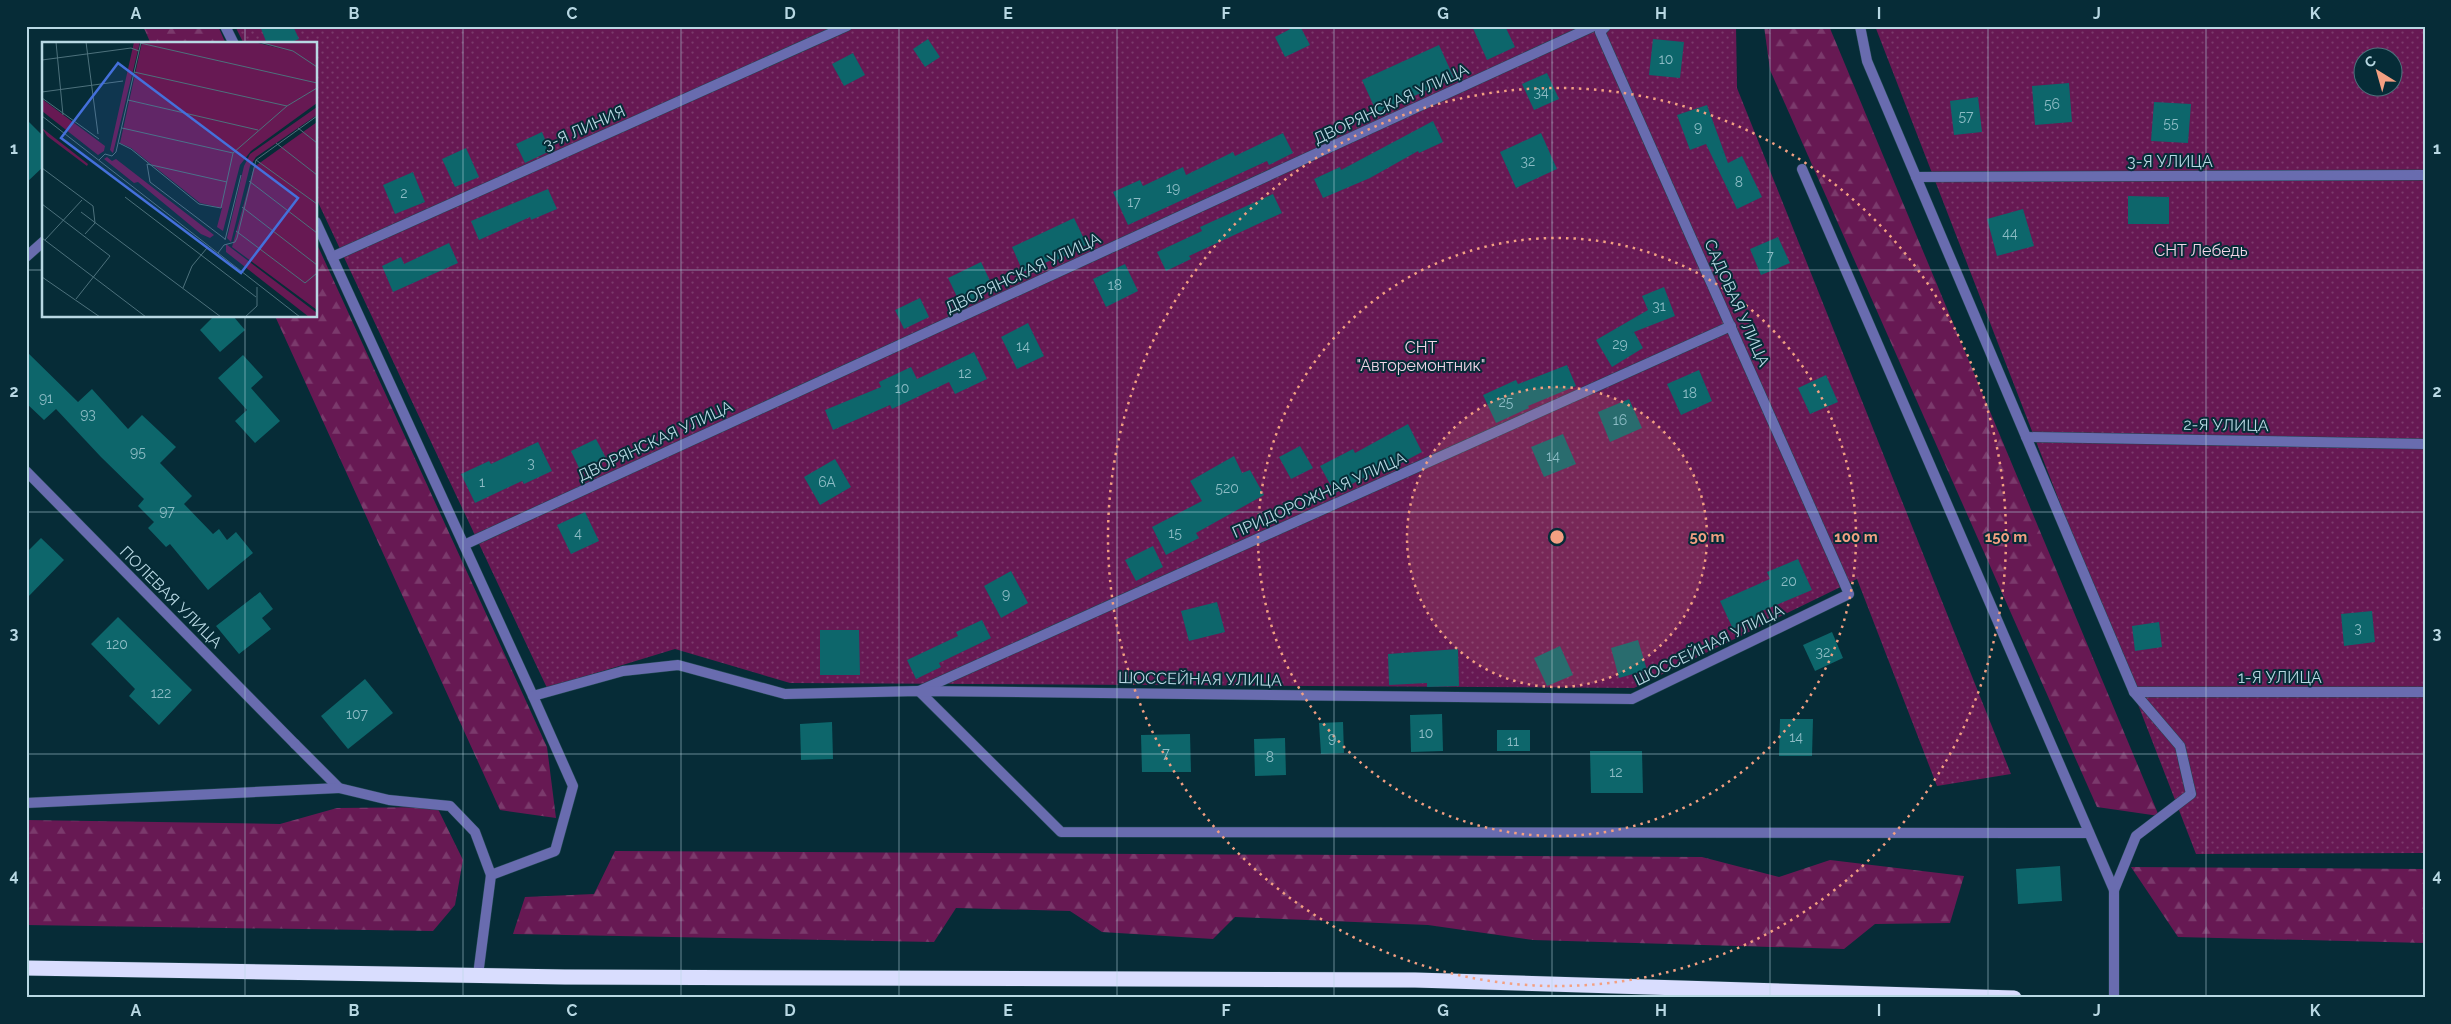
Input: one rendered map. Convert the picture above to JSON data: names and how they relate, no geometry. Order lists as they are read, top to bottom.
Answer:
{
  "streets": {
    "street": [
      "ДВОРЯНСКАЯ УЛИЦА",
      "3-Я ЛИНИЯ",
      "3-Я УЛИЦА",
      "САДОВАЯ УЛИЦА",
      "2-Я УЛИЦА",
      "ПРИДОРОЖНАЯ УЛИЦА",
      "ПОЛЕВАЯ УЛИЦА",
      "ШОССЕЙНАЯ УЛИЦА",
      "1-Я УЛИЦА"
    ]
  },
  "crossings": [
    ["САДОВАЯ УЛИЦА", "ПРИДОРОЖНАЯ УЛИЦА"],
    ["САДОВАЯ УЛИЦА", "ШОССЕЙНАЯ УЛИЦА"],
    ["ПРИДОРОЖНАЯ УЛИЦА", "ШОССЕЙНАЯ УЛИЦА"]
  ],
  "parks": ["СНТ Лебедь", "СНТ \"Авторемонтник\""],
  "house_numbers": [
    "10",
    "34",
    "56",
    "57",
    "55",
    "9",
    "32",
    "8",
    "19",
    "2",
    "17",
    "44",
    "7",
    "18",
    "31",
    "29",
    "14",
    "12",
    "10",
    "18",
    "91",
    "25",
    "93",
    "16",
    "95",
    "14",
    "3",
    "1",
    "6А",
    "520",
    "97",
    "4",
    "15",
    "20",
    "9",
    "3",
    "120",
    "32",
    "122",
    "107",
    "10",
    "14",
    "9",
    "11",
    "7",
    "8",
    "12"
  ],
  "north": "top left",
  "grid": {
    "columns": [
      "A",
      "B",
      "C",
      "D",
      "E",
      "F",
      "G",
      "H",
      "I",
      "J",
      "K"
    ],
    "rows": [
      "1",
      "2",
      "3",
      "4"
    ]
  },
  "rings": ["50 m", "100 m", "150 m"]
}
